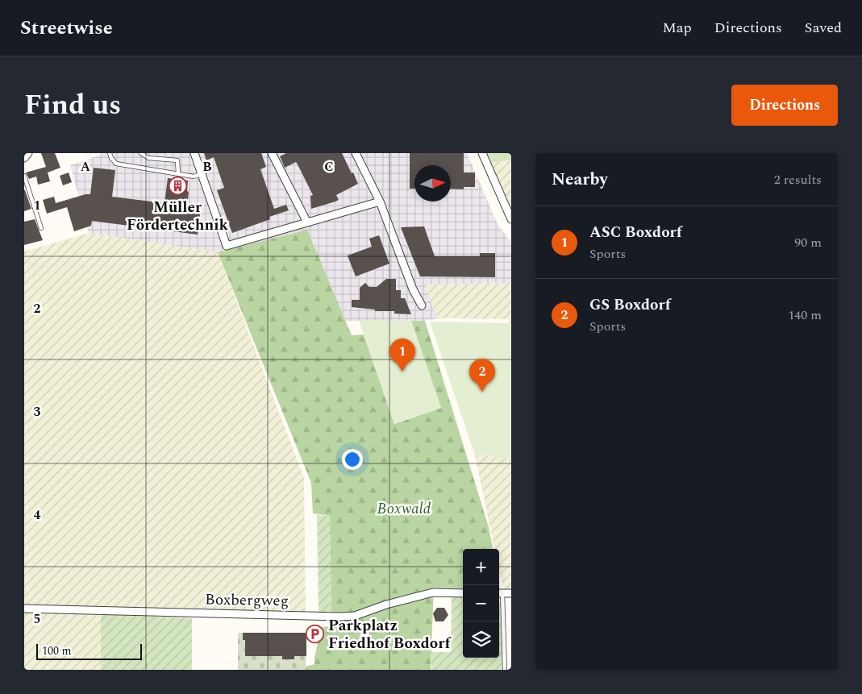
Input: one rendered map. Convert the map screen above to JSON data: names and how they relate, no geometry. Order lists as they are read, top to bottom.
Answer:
{
  "streets": {
    "street": ["Boxbergweg"]
  },
  "parks": ["Boxwald"],
  "places": {
    "building": ["Müller Fördertechnik"],
    "parking": ["Parkplatz Friedhof Boxdorf"]
  },
  "scale_bar": "100 m",
  "north": "right",
  "page": {
    "header": "Streetwise",
    "nav": ["Map", "Directions", "Saved"],
    "title": "Find us",
    "buttons": "Directions",
    "heading": ["Nearby", "2 results"],
    "list": [
      {
        "mark": "1",
        "name": "ASC Boxdorf",
        "note": "Sports",
        "value": "90 m"
      },
      {
        "mark": "2",
        "name": "GS Boxdorf",
        "note": "Sports",
        "value": "140 m"
      }
    ],
    "pins": ["1", "2"],
    "map_buttons": ["+", "−"],
    "scale": "100 m"
  },
  "grid": {
    "columns": ["A", "B", "C"],
    "rows": [
      "1",
      "2",
      "3",
      "4",
      "5"
    ]
  }
}
